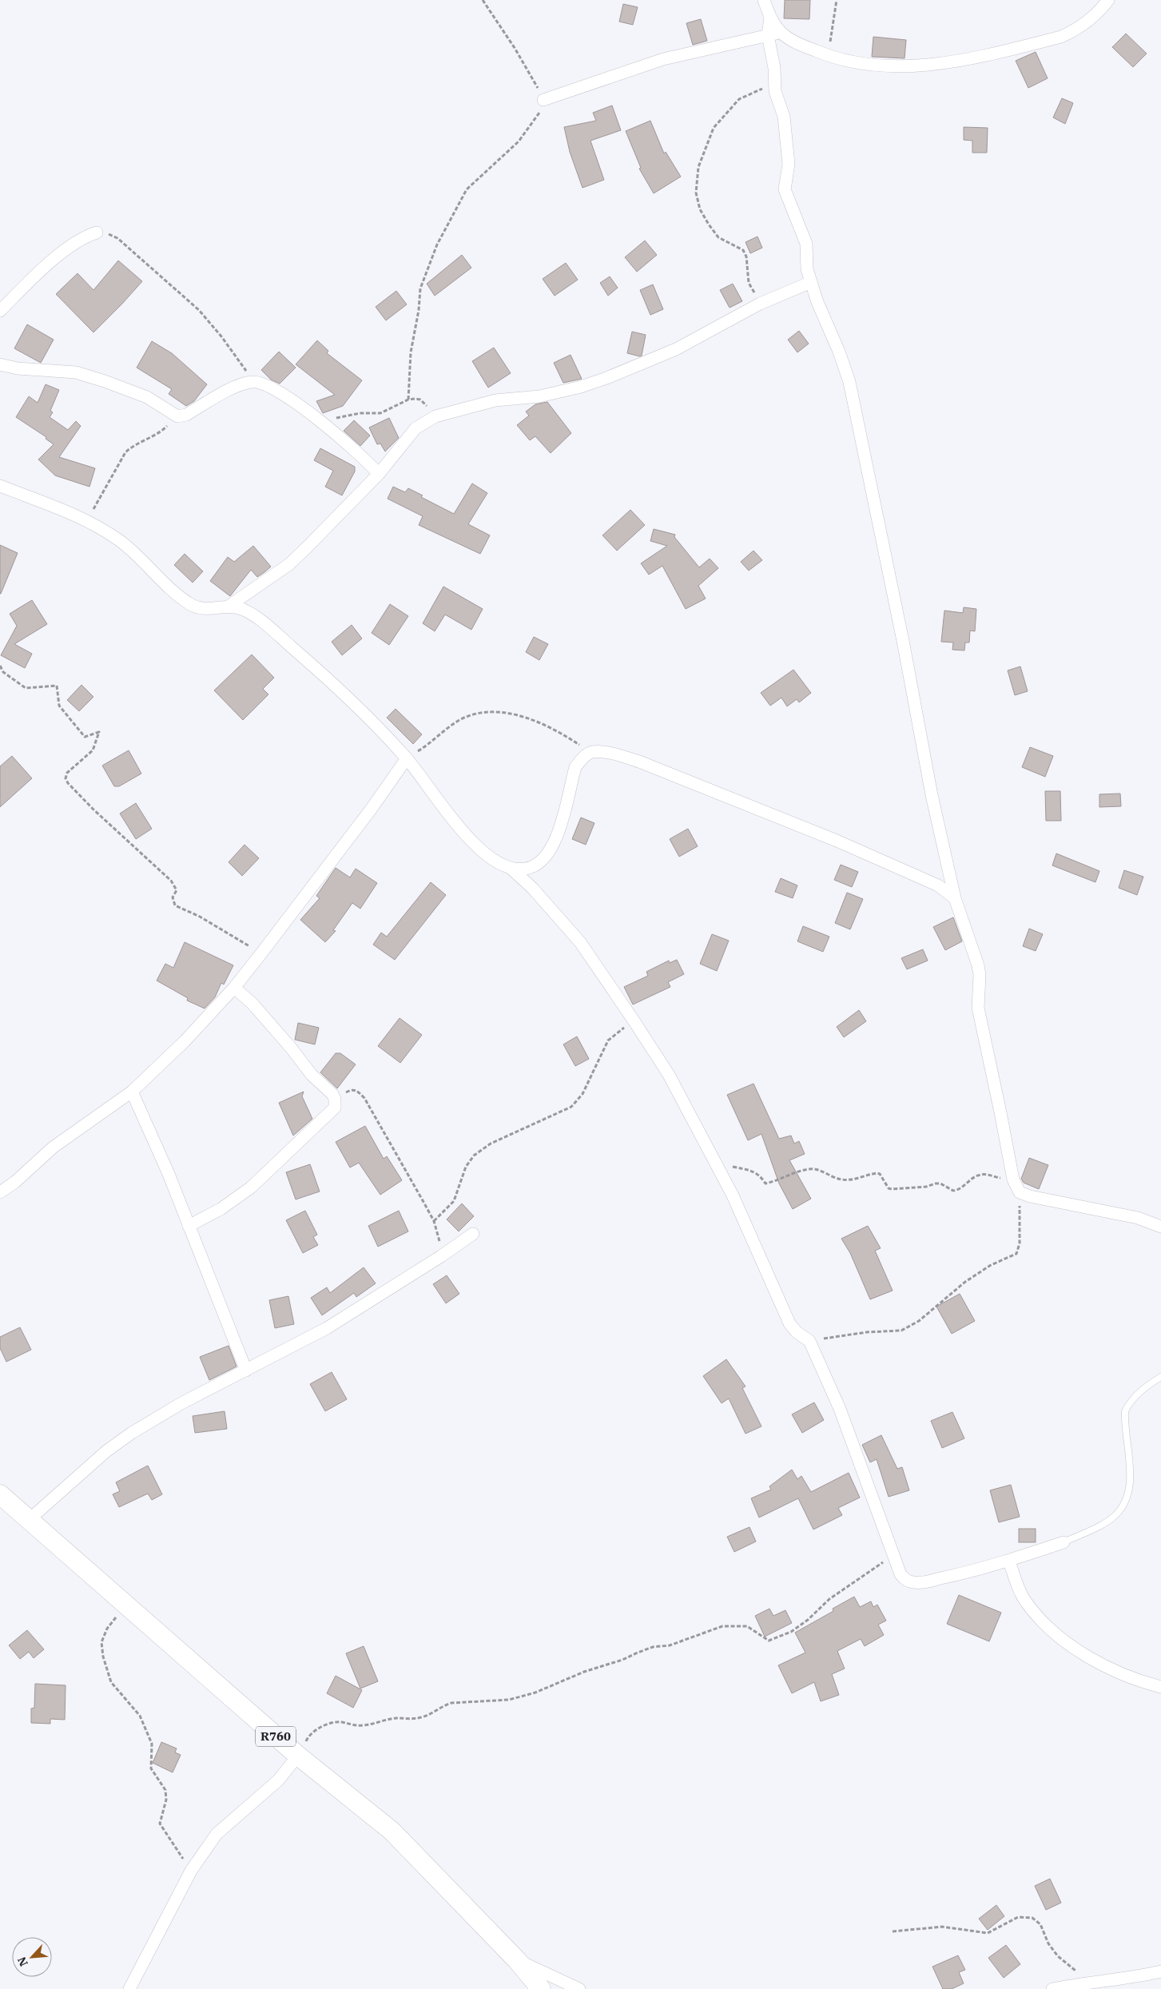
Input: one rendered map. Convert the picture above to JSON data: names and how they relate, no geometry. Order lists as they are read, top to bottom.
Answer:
{
  "streets": {
    "main road": ["R760"]
  },
  "north": "bottom left"
}
